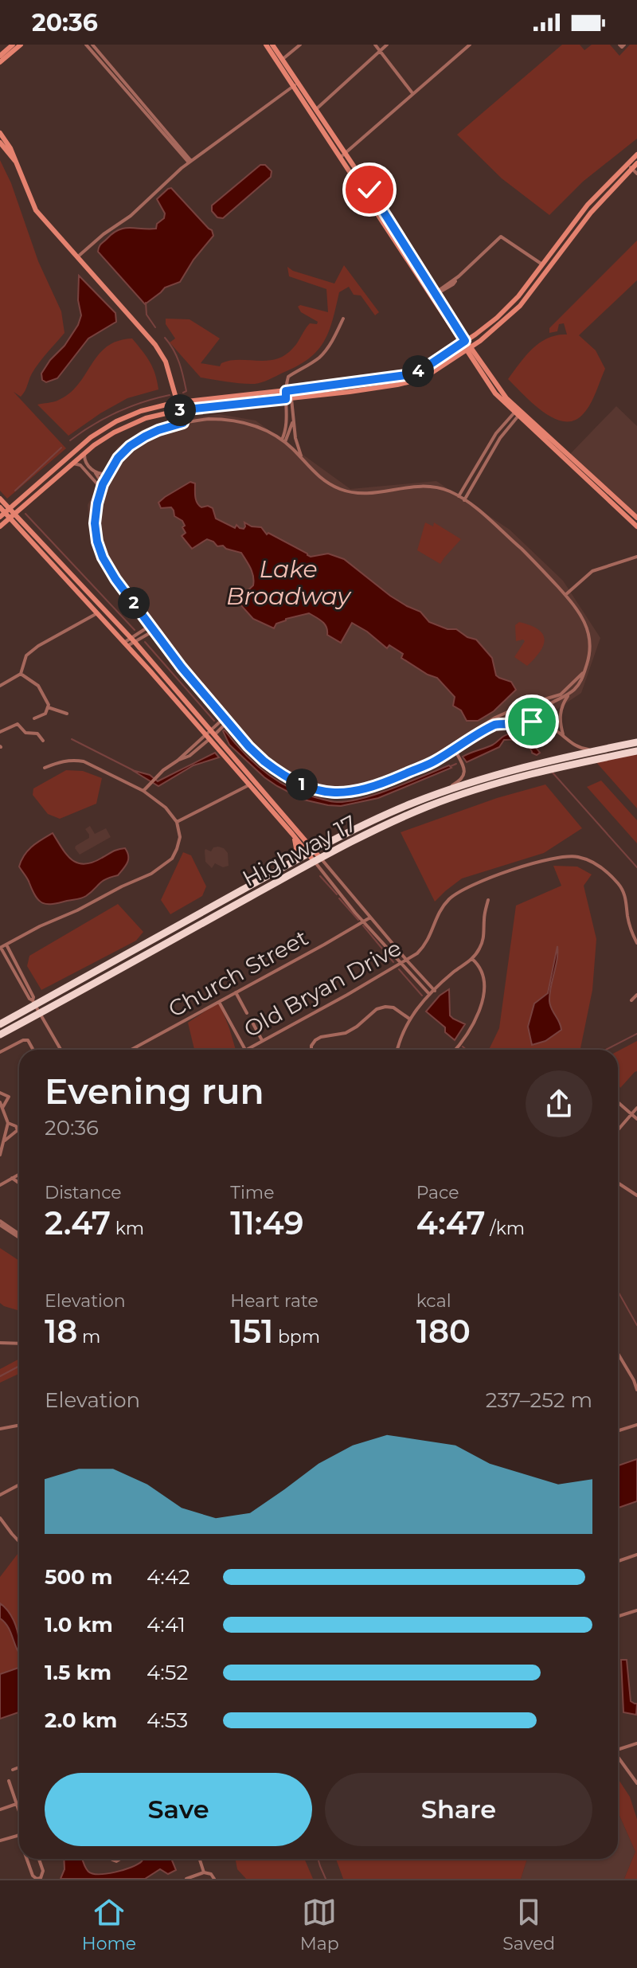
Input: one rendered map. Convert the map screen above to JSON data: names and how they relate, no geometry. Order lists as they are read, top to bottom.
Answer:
{
  "streets": {
    "highway": ["Highway 17"],
    "street": ["Church Street", "Old Bryan Drive"]
  },
  "water": ["Lake Broadway"],
  "page": {
    "status": "20:36",
    "pins": [
      "4",
      "3",
      "2",
      "1"
    ],
    "heading": ["Evening run", "20:36"],
    "stats": [
      ["Distance", "2.47 km"],
      ["Time", "11:49"],
      ["Pace", "4:47 /km"],
      ["Elevation", "18 m"],
      ["Heart rate", "151 bpm"],
      ["kcal", "180"]
    ],
    "chart": ["Elevation", "237–252 m"],
    "list": [
      {
        "name": "500 m",
        "note": "4:42"
      },
      {
        "name": "1.0 km",
        "note": "4:41"
      },
      {
        "name": "1.5 km",
        "note": "4:52"
      },
      {
        "name": "2.0 km",
        "note": "4:53"
      }
    ],
    "buttons": ["Save", "Share"],
    "tabs": ["Home", "Map", "Saved"]
  }
}
